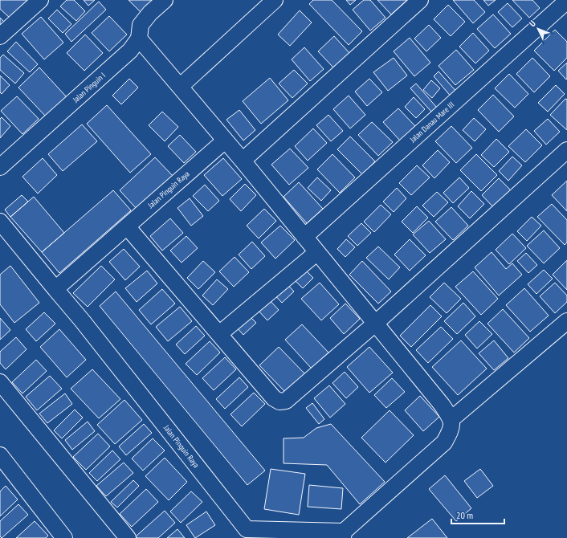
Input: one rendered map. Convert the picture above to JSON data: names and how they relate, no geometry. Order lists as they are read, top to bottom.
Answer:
{
  "streets": {
    "street": ["Jalan Pinguin I", "Jalan Danau Mare III", "Jalan Pinguin Raya"]
  },
  "scale_bar": "20 m",
  "north": "top left"
}
